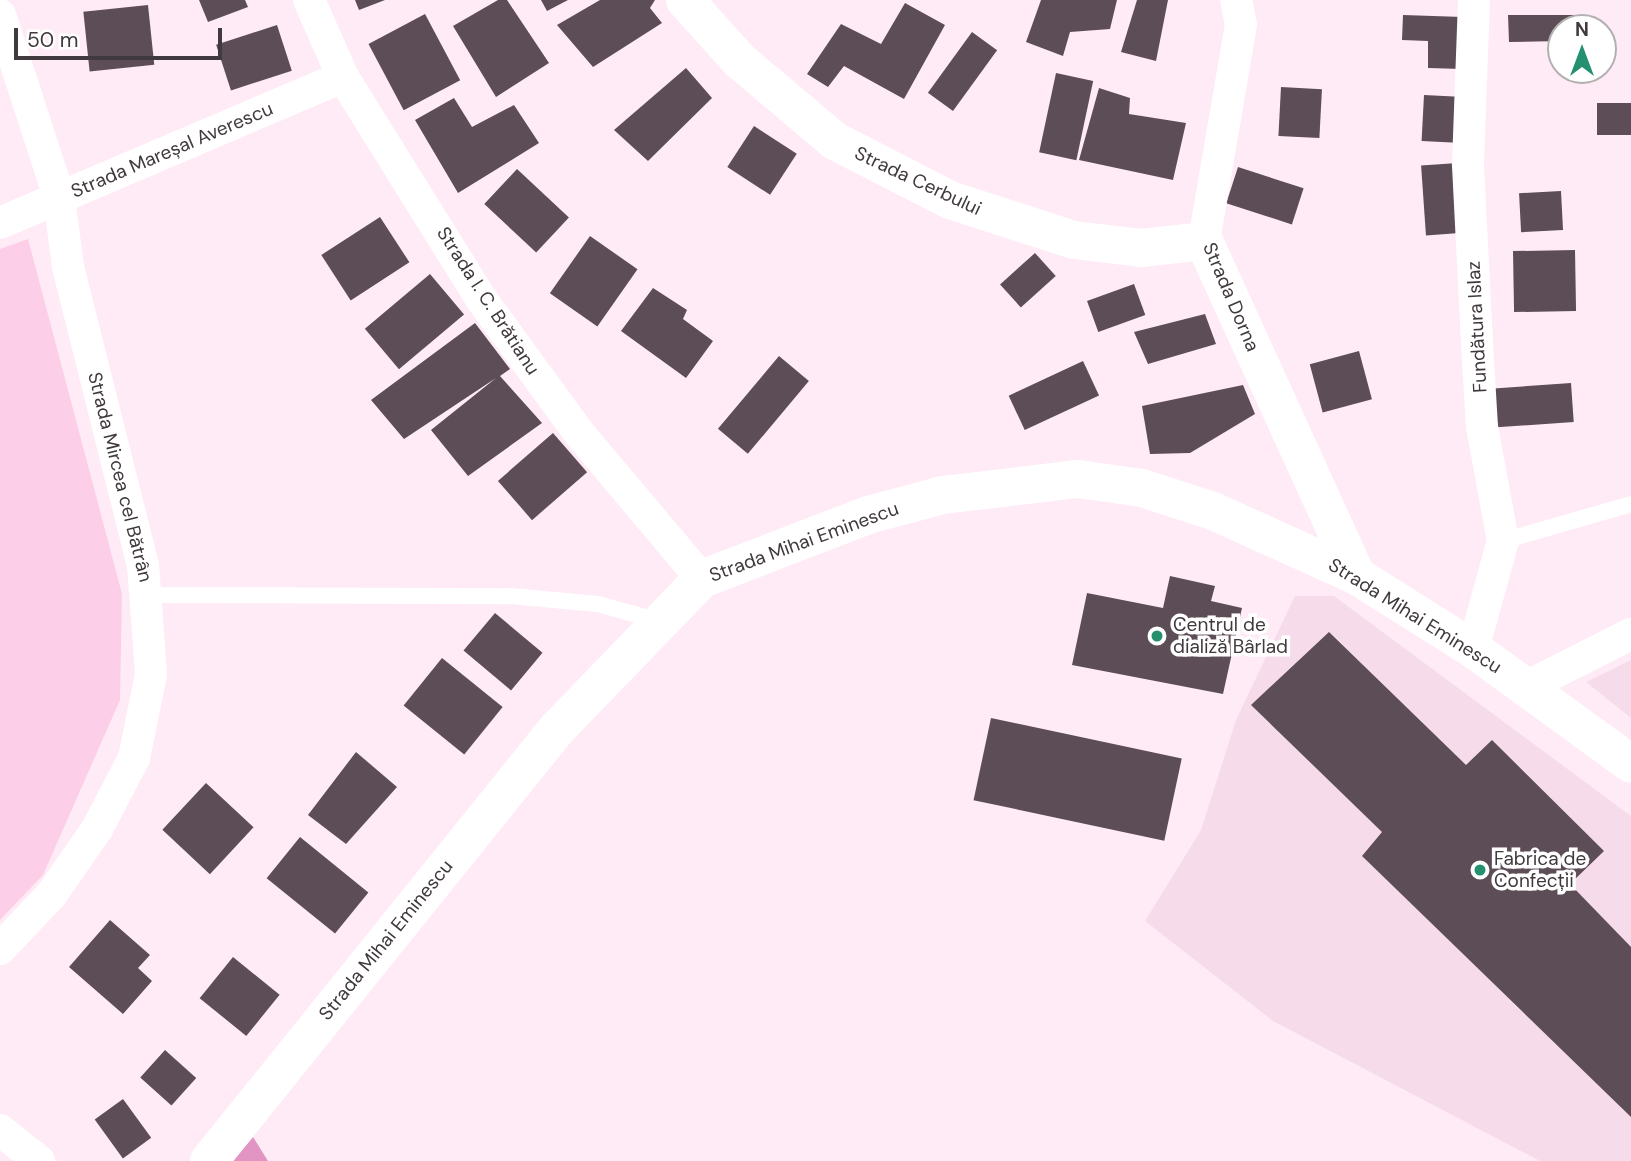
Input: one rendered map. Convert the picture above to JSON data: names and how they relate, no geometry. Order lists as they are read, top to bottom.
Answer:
{
  "streets": {
    "main road": ["Strada Cerbului", "Strada Dorna", "Strada Mihai Eminescu"],
    "street": [
      "Strada Mareșal Averescu",
      "Strada I. C. Brătianu",
      "Fundătura Islaz",
      "Strada Mircea cel Bătrân"
    ]
  },
  "crossings": [
    ["Strada Mareșal Averescu", "Strada I. C. Brătianu"],
    ["Strada Mareșal Averescu", "Strada Mircea cel Bătrân"],
    ["Strada Cerbului", "Strada Dorna"],
    ["Strada Dorna", "Strada Mihai Eminescu"],
    ["Strada I. C. Brătianu", "Strada Mihai Eminescu"],
    ["Fundătura Islaz", "Strada Mihai Eminescu"]
  ],
  "places": ["Centrul de dializă Bârlad", "Fabrica de Confecții"],
  "scale_bar": "50 m",
  "north": "top"
}
